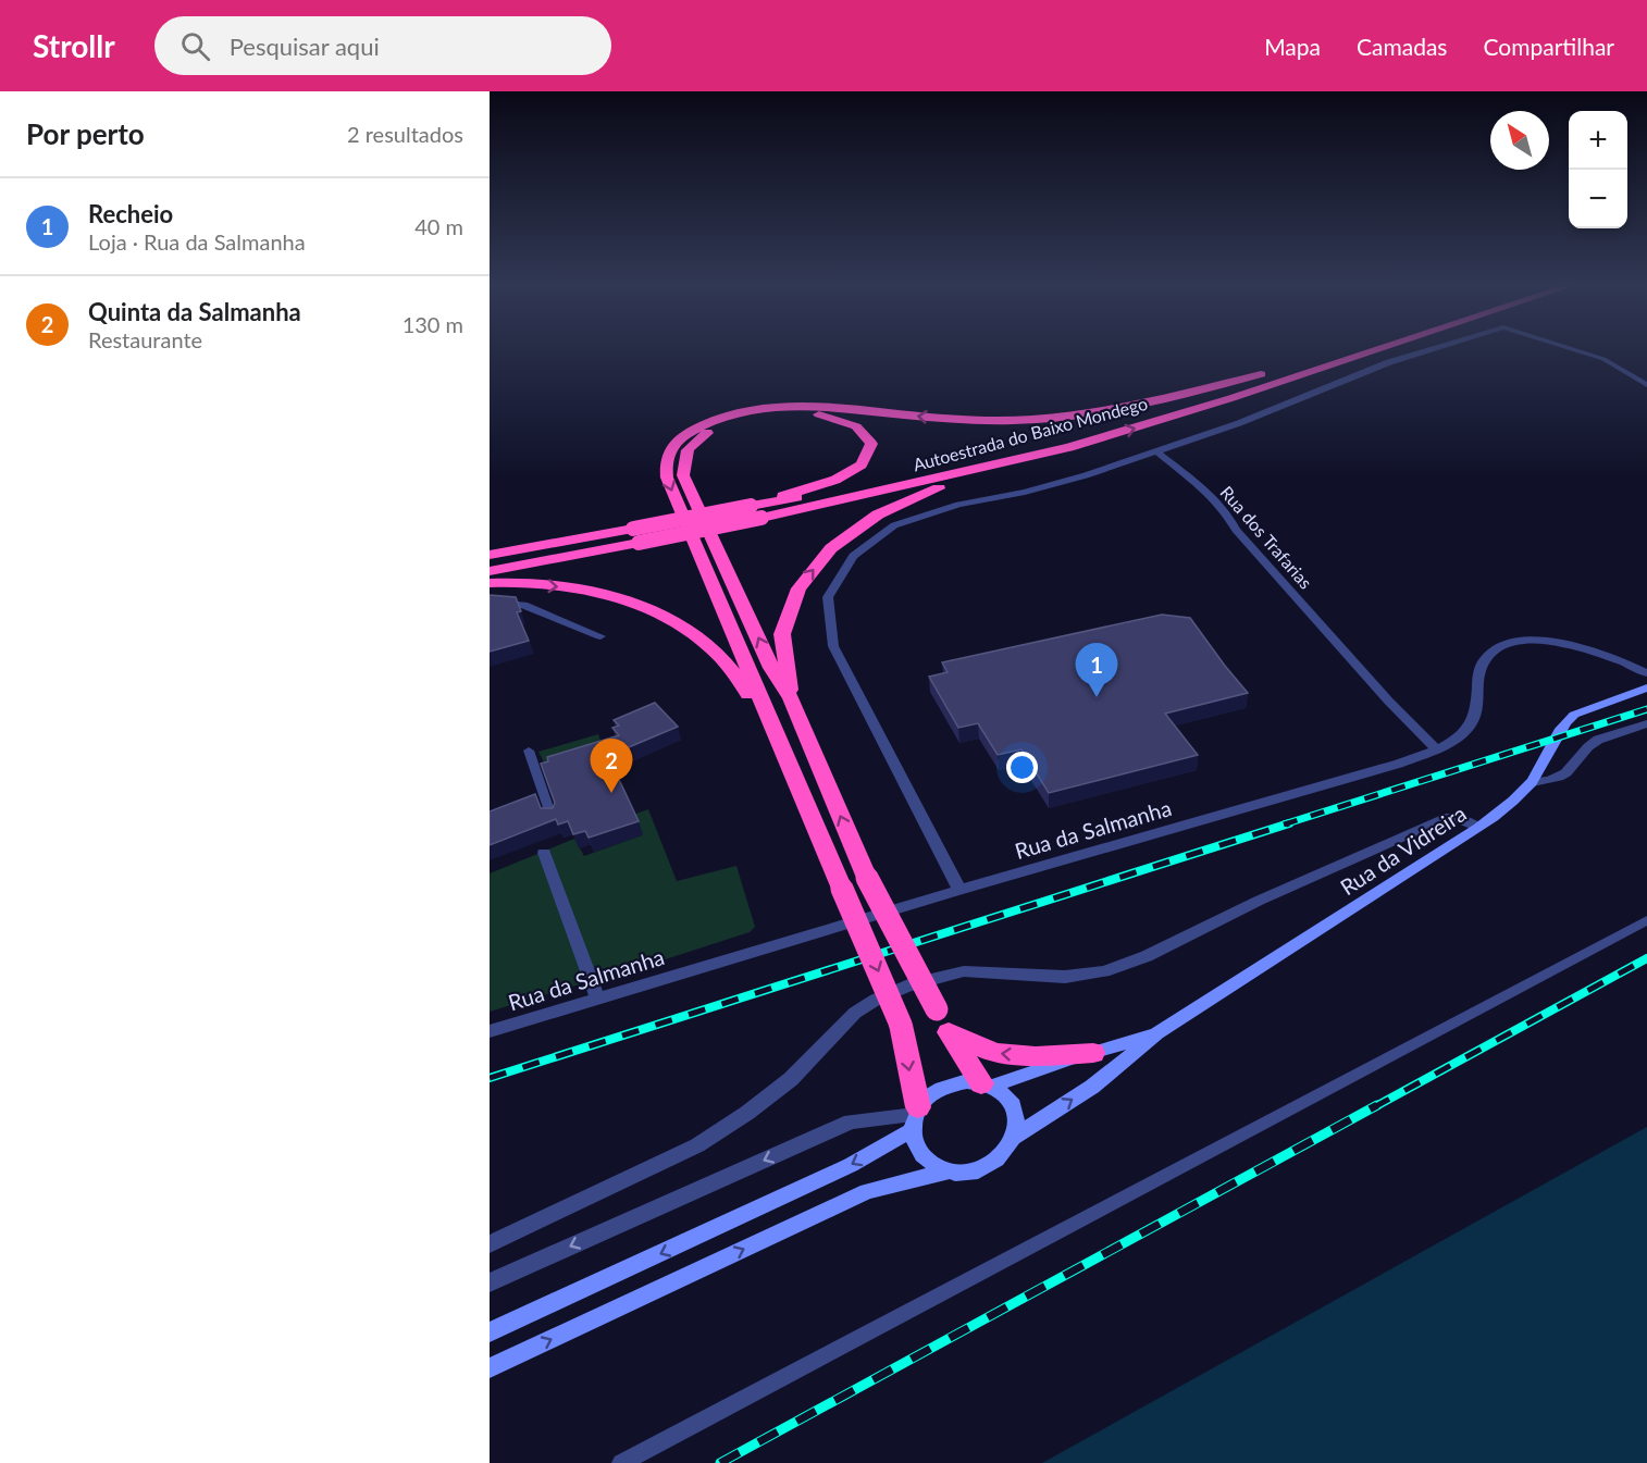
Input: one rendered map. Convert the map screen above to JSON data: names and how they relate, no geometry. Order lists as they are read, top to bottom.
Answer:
{
  "streets": {
    "highway": ["Autoestrada do Baixo Mondego"],
    "street": ["Rua dos Trafarias", "Rua da Salmanha", "Rua da Vidreira"]
  },
  "crossings": [
    ["Rua dos Trafarias", "Rua da Salmanha"]
  ],
  "north": "top left",
  "page": {
    "header": "Strollr",
    "search": "Pesquisar aqui",
    "nav": ["Mapa", "Camadas", "Compartilhar"],
    "heading": ["Por perto", "2 resultados"],
    "map_buttons": ["+", "−"],
    "list": [
      {
        "mark": "1",
        "name": "Recheio",
        "note": "Loja · Rua da Salmanha",
        "value": "40 m"
      },
      {
        "mark": "2",
        "name": "Quinta da Salmanha",
        "note": "Restaurante",
        "value": "130 m"
      }
    ],
    "pins": ["1", "2"]
  }
}
